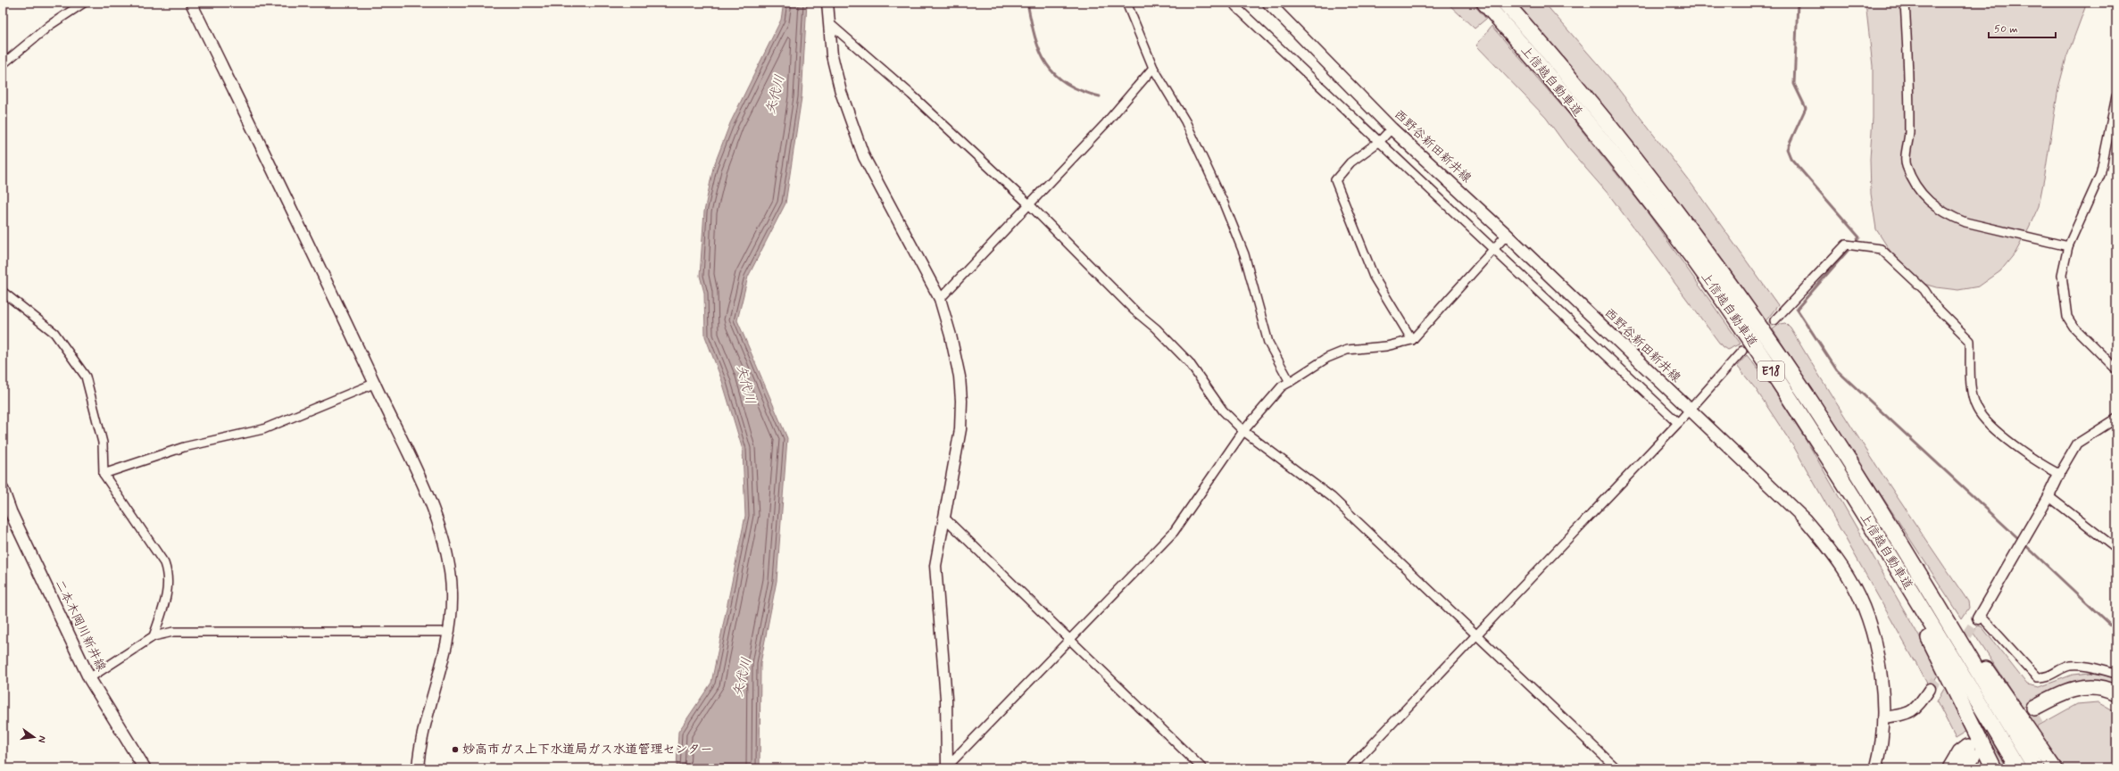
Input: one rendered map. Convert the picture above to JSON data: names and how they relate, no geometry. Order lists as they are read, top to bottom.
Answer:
{
  "streets": {
    "highway": ["上信越自動車道", "E18"],
    "main road": ["西野谷新田新井線", "二本木岡川新井線"]
  },
  "water": ["矢代川"],
  "places": ["妙高市ガス上下水道局ガス水道管理センター"],
  "scale_bar": "50 m",
  "north": "right"
}
